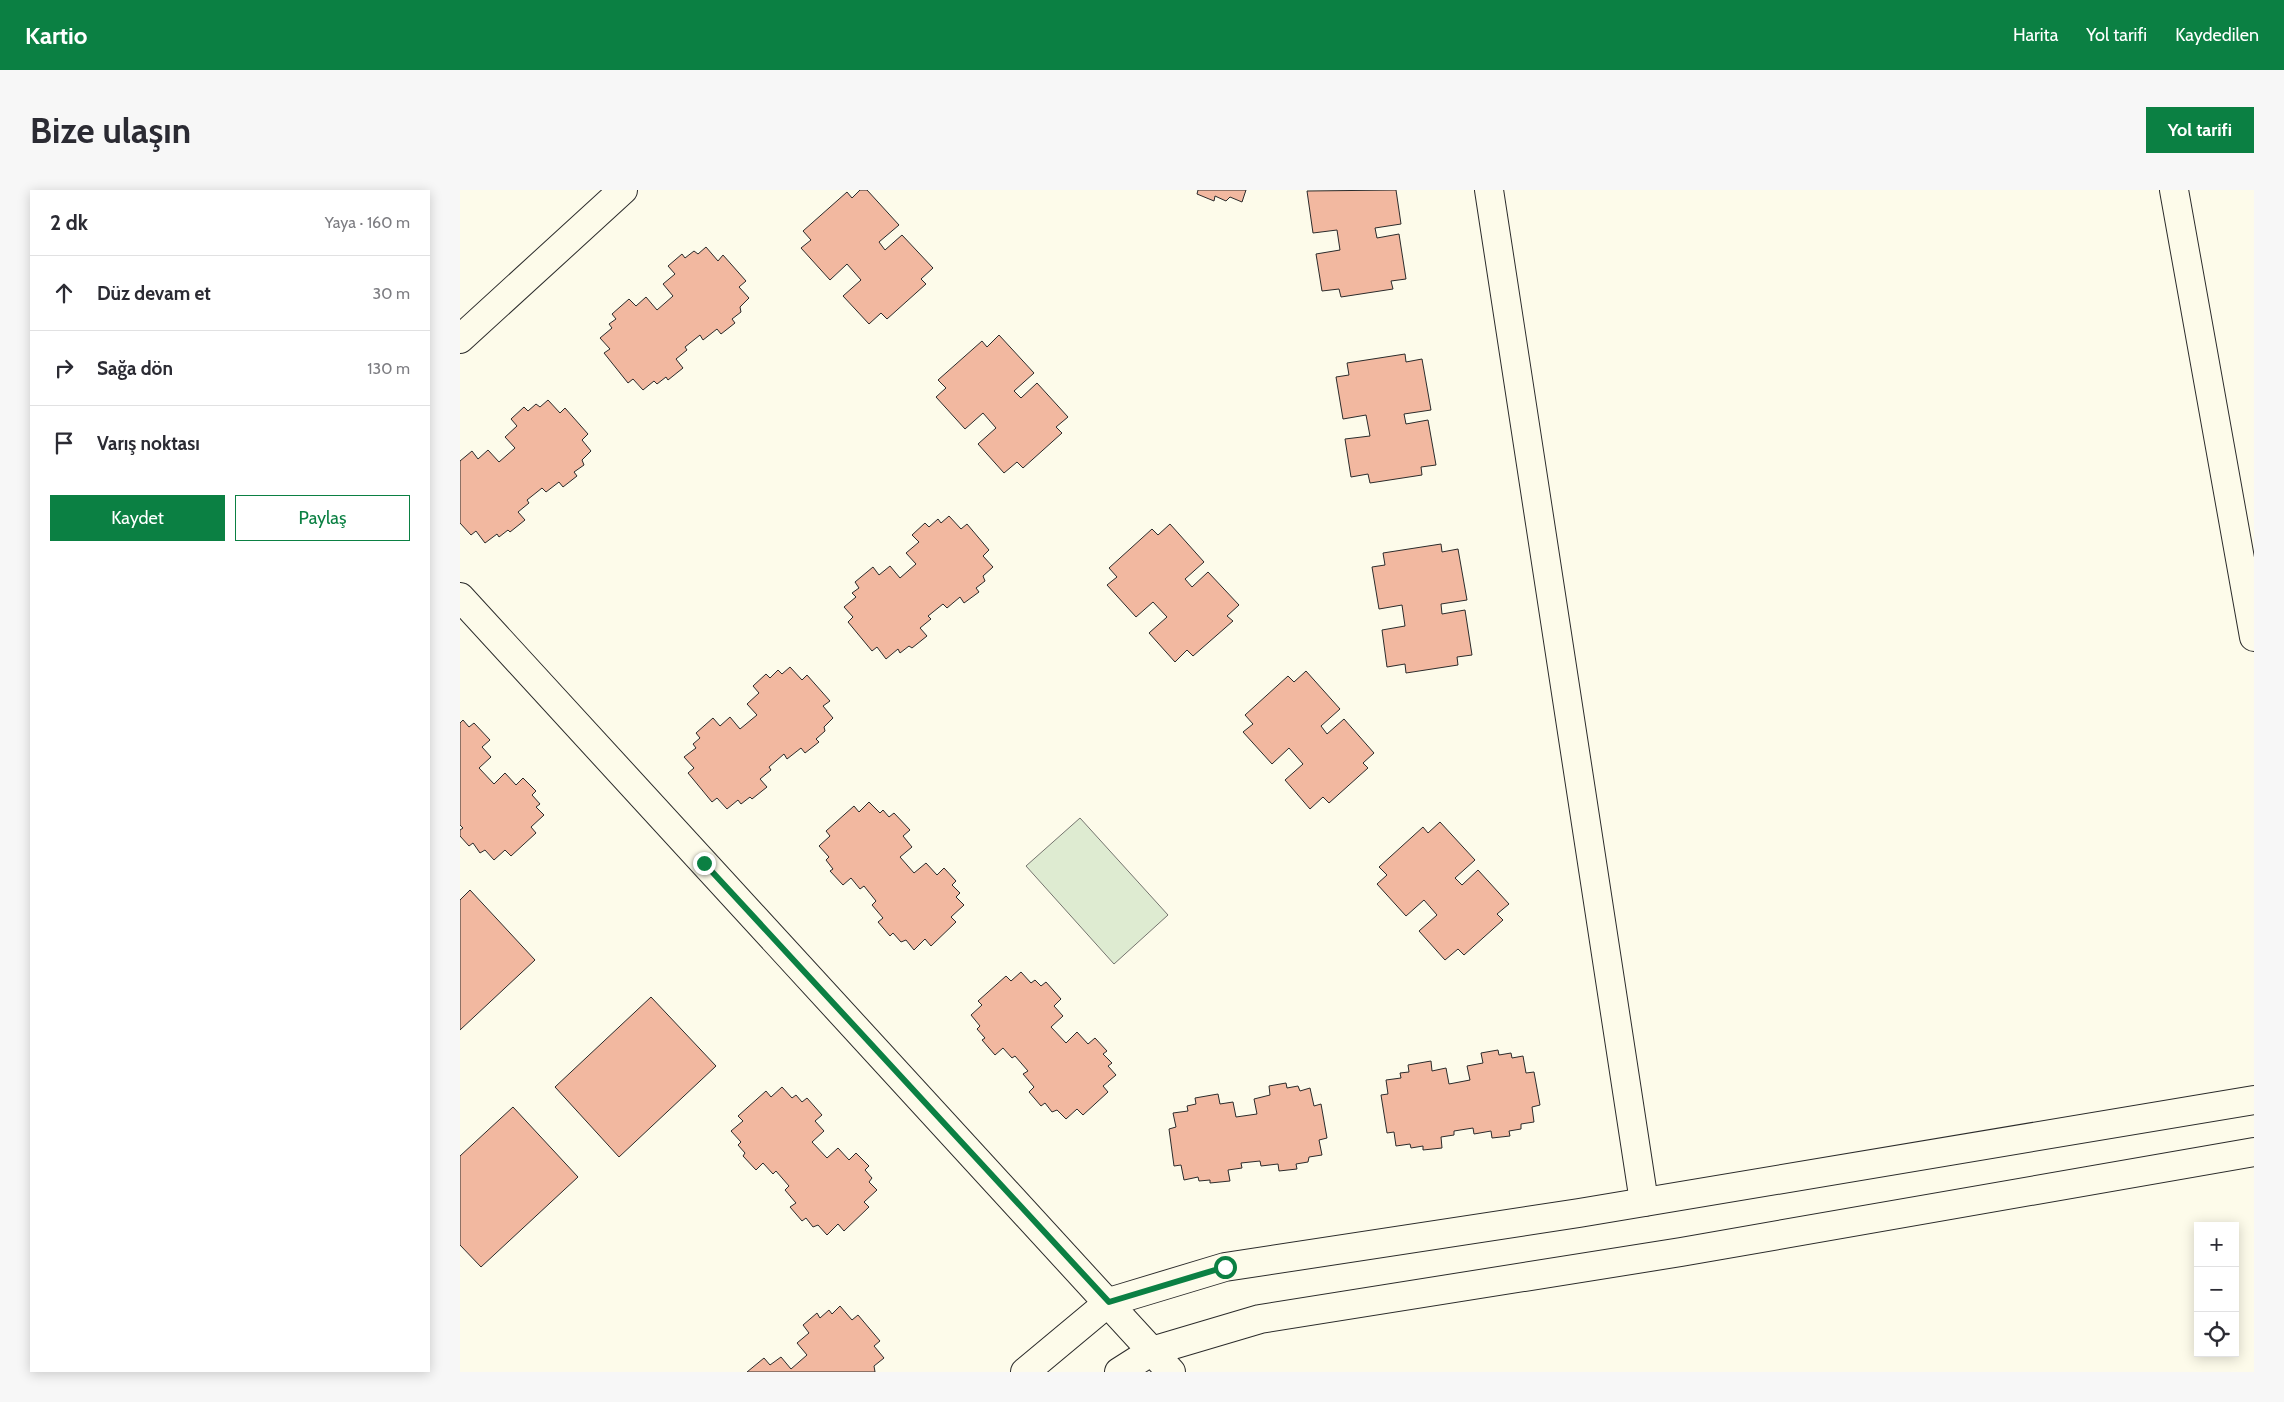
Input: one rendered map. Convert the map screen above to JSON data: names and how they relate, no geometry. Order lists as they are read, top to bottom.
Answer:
{
  "page": {
    "header": "Kartio",
    "nav": ["Harita", "Yol tarifi", "Kaydedilen"],
    "buttons": [
      "Yol tarifi",
      ["Kaydet", "Paylaş"]
    ],
    "title": "Bize ulaşın",
    "heading": ["2 dk", "Yaya · 160 m"],
    "list": [
      ["Düz devam et", "30 m"],
      ["Sağa dön", "130 m"],
      "Varış noktası"
    ],
    "map_buttons": ["+", "−"]
  }
}
